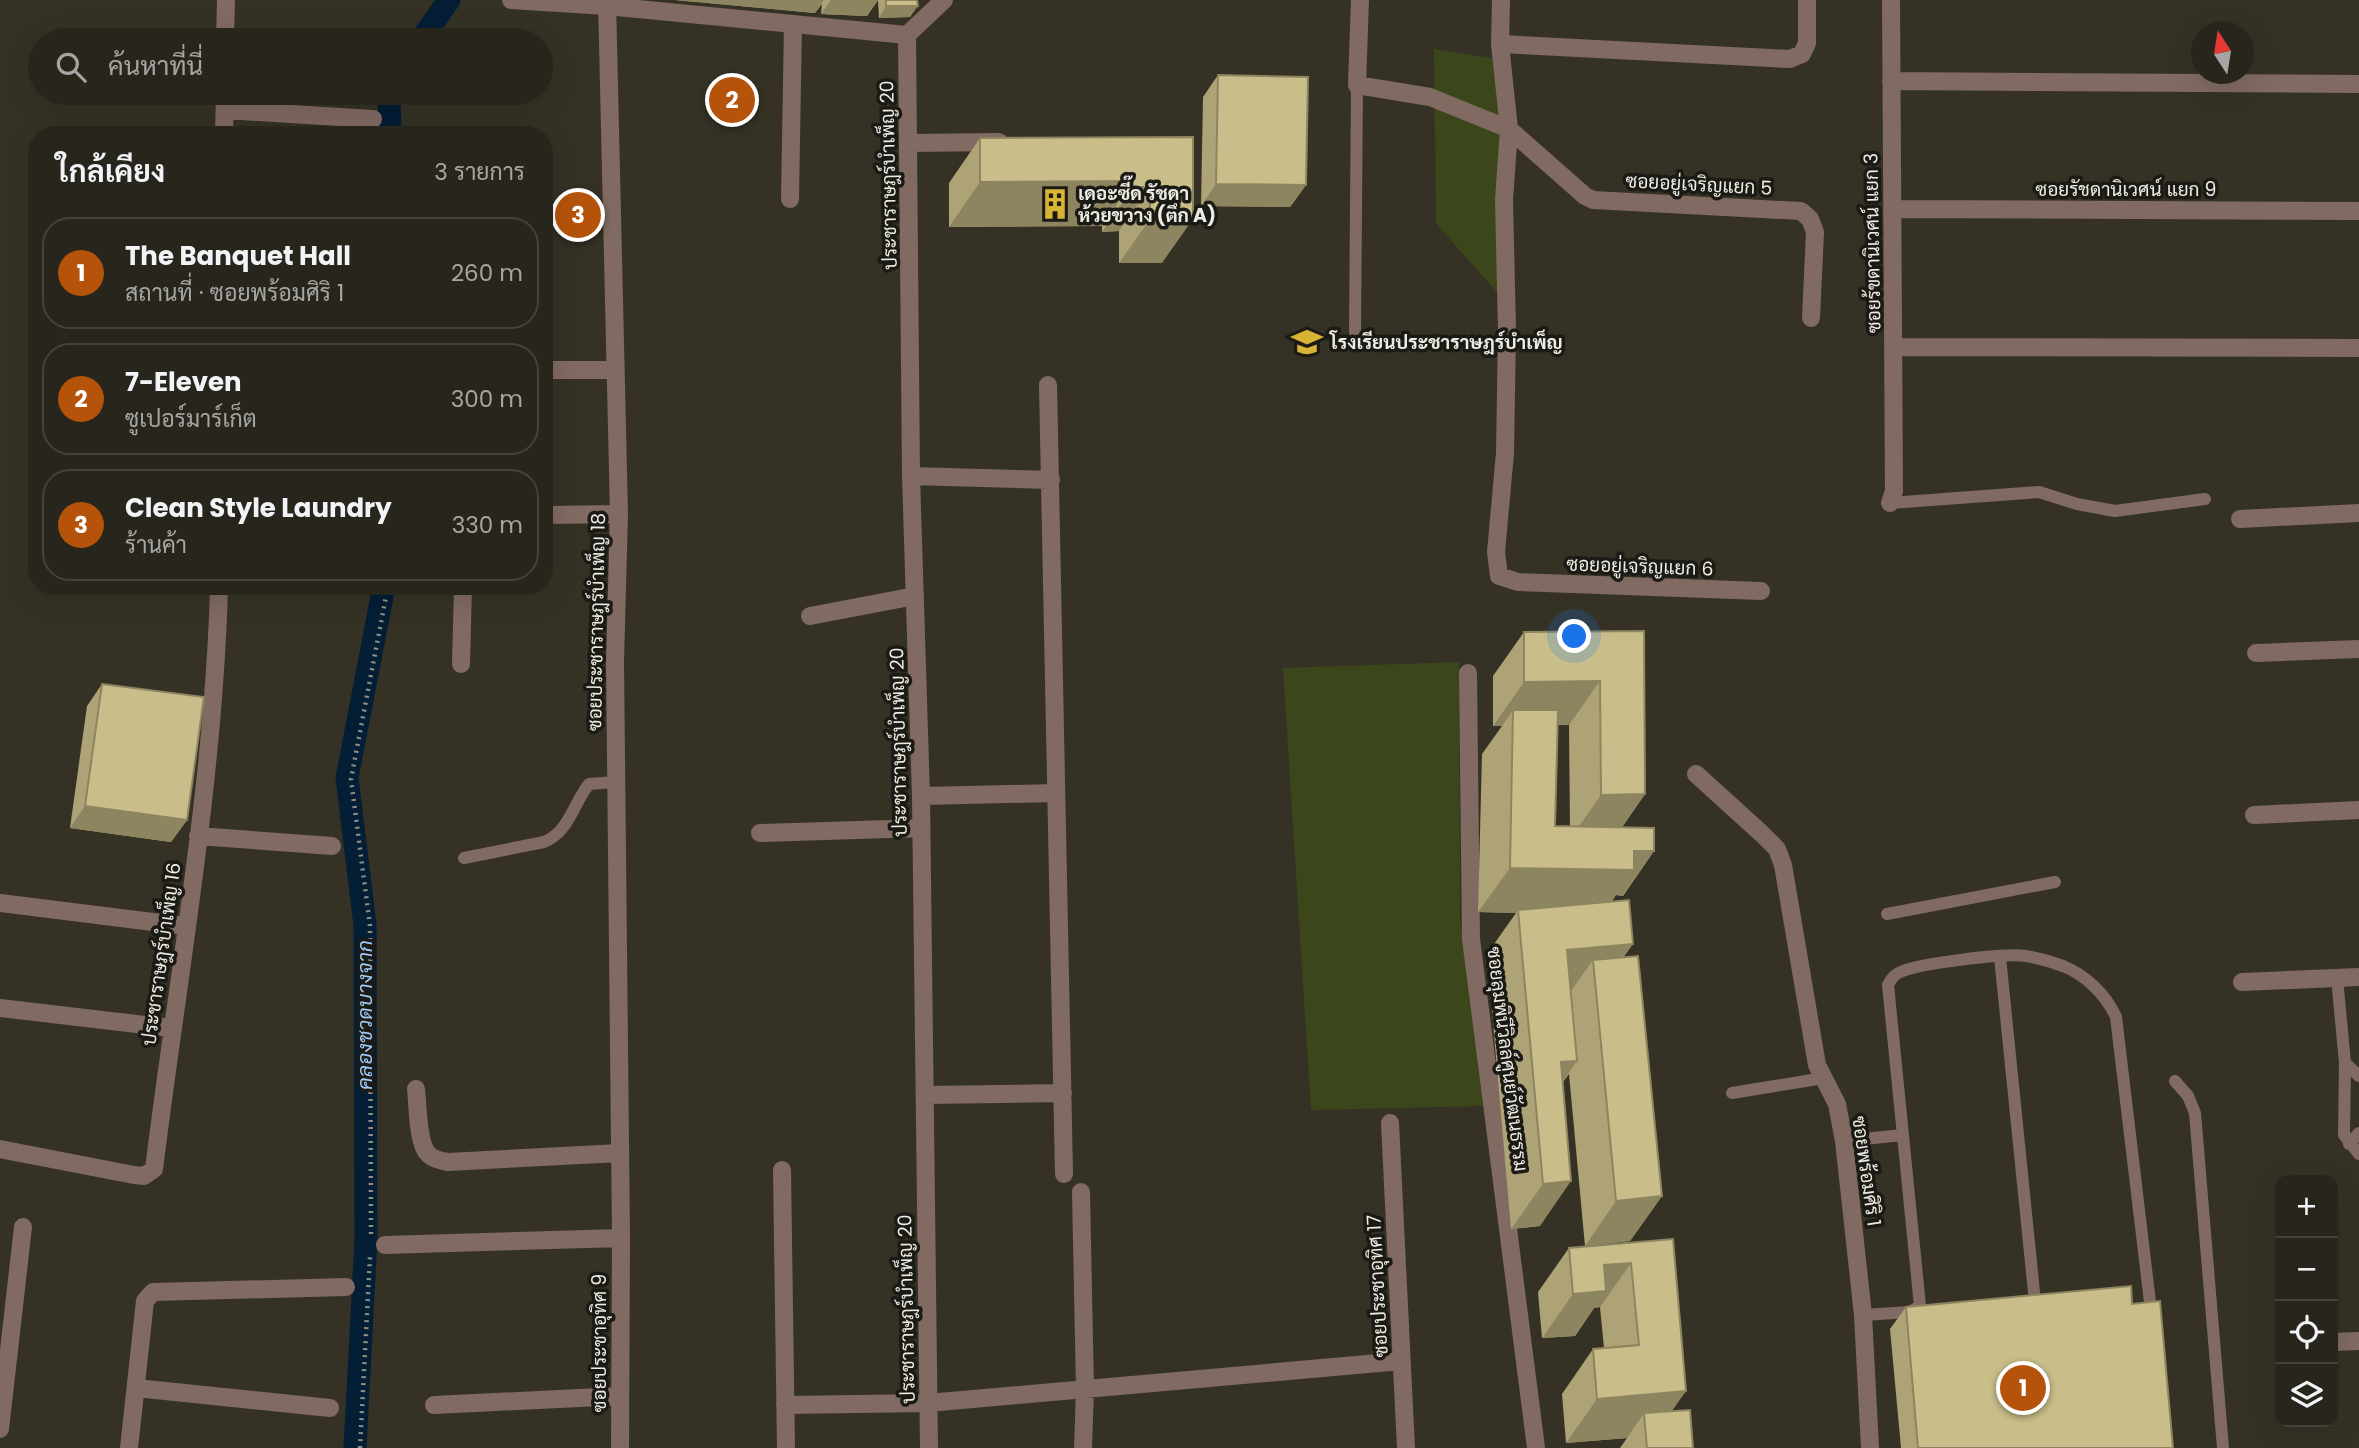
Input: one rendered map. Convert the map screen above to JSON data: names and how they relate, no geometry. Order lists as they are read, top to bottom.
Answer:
{
  "streets": {
    "street": [
      "ประชาราษฎร์บำเพ็ญ 20",
      "ซอยอยู่เจริญแยก 5",
      "ซอยรัชดานิเวศน์ แยก 9",
      "ซอยร้ขดานิเวศน์ แยก 3",
      "ซอยอยู่เจริญแยก 6",
      "ซอยประชาราษฎร์บำเพ็ญ 18",
      "ประชาราษฎร์บำเพ็ญ 16",
      "ซอยลุมพินีวิลล์ศูนย์วัฒนธรรม",
      "ซอยพร้อมศิริ 1",
      "ซอยประชาอุทิศ 17",
      "ซอยประชาอุทิศ 9"
    ]
  },
  "crossings": [
    ["ซอยอยู่เจริญแยก 5", "ซอยอยู่เจริญแยก 6"],
    ["ซอยรัชดานิเวศน์ แยก 9", "ซอยร้ขดานิเวศน์ แยก 3"],
    ["ซอยประชาราษฎร์บำเพ็ญ 18", "ซอยประชาอุทิศ 9"]
  ],
  "water": ["คลองชวดบางจาก"],
  "places": {
    "building": ["เดอะซี๊ด รัชดา ห้วยขวาง (ตึก A)"],
    "school or university": ["โรงเรียนประชาราษฎร์บำเพ็ญ"]
  },
  "north": "top",
  "page": {
    "search": "ค้นหาที่นี่",
    "pins": ["2", "3", "1"],
    "heading": ["ใกล้เคียง", "3 รายการ"],
    "list": [
      {
        "mark": "1",
        "name": "The Banquet Hall",
        "note": "สถานที่ · ซอยพร้อมศิริ 1",
        "value": "260 m"
      },
      {
        "mark": "2",
        "name": "7-Eleven",
        "note": "ซูเปอร์มาร์เก็ต",
        "value": "300 m"
      },
      {
        "mark": "3",
        "name": "Clean Style Laundry",
        "note": "ร้านค้า",
        "value": "330 m"
      }
    ],
    "map_buttons": ["+", "−"]
  }
}
